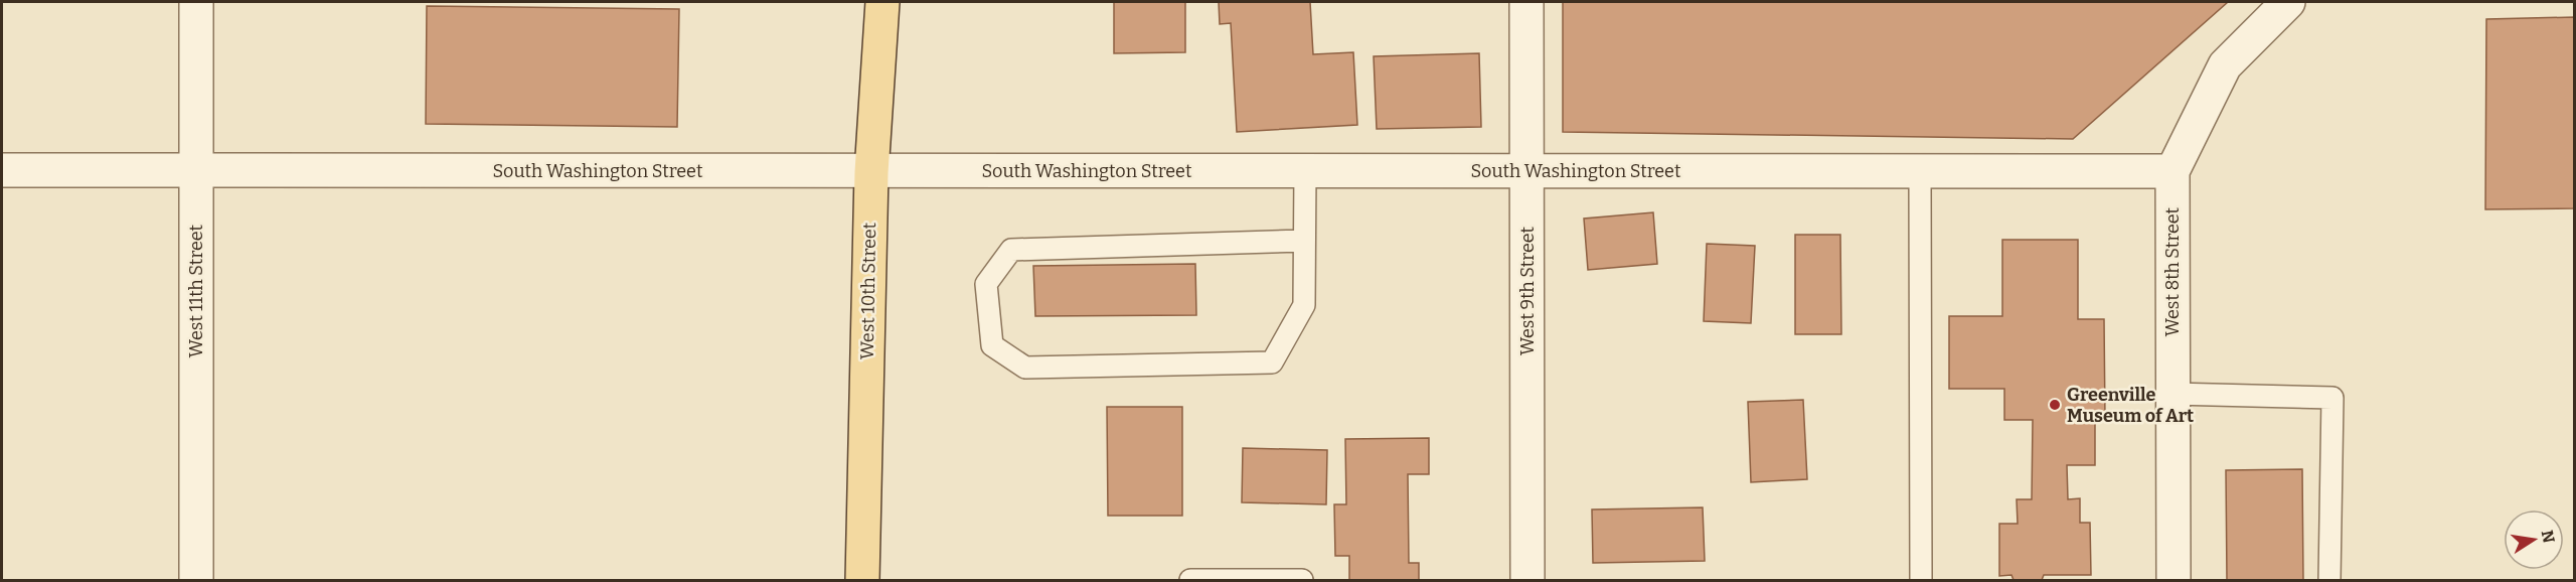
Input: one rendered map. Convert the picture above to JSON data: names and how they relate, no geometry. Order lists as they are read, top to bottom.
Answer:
{
  "streets": {
    "main road": ["West 10th Street"],
    "street": [
      "South Washington Street",
      "West 8th Street",
      "West 11th Street",
      "West 9th Street"
    ]
  },
  "crossings": [
    ["South Washington Street", "West 8th Street"],
    ["South Washington Street", "West 11th Street"],
    ["South Washington Street", "West 10th Street"],
    ["South Washington Street", "West 9th Street"]
  ],
  "places": ["Greenville Museum of Art"],
  "north": "right"
}
